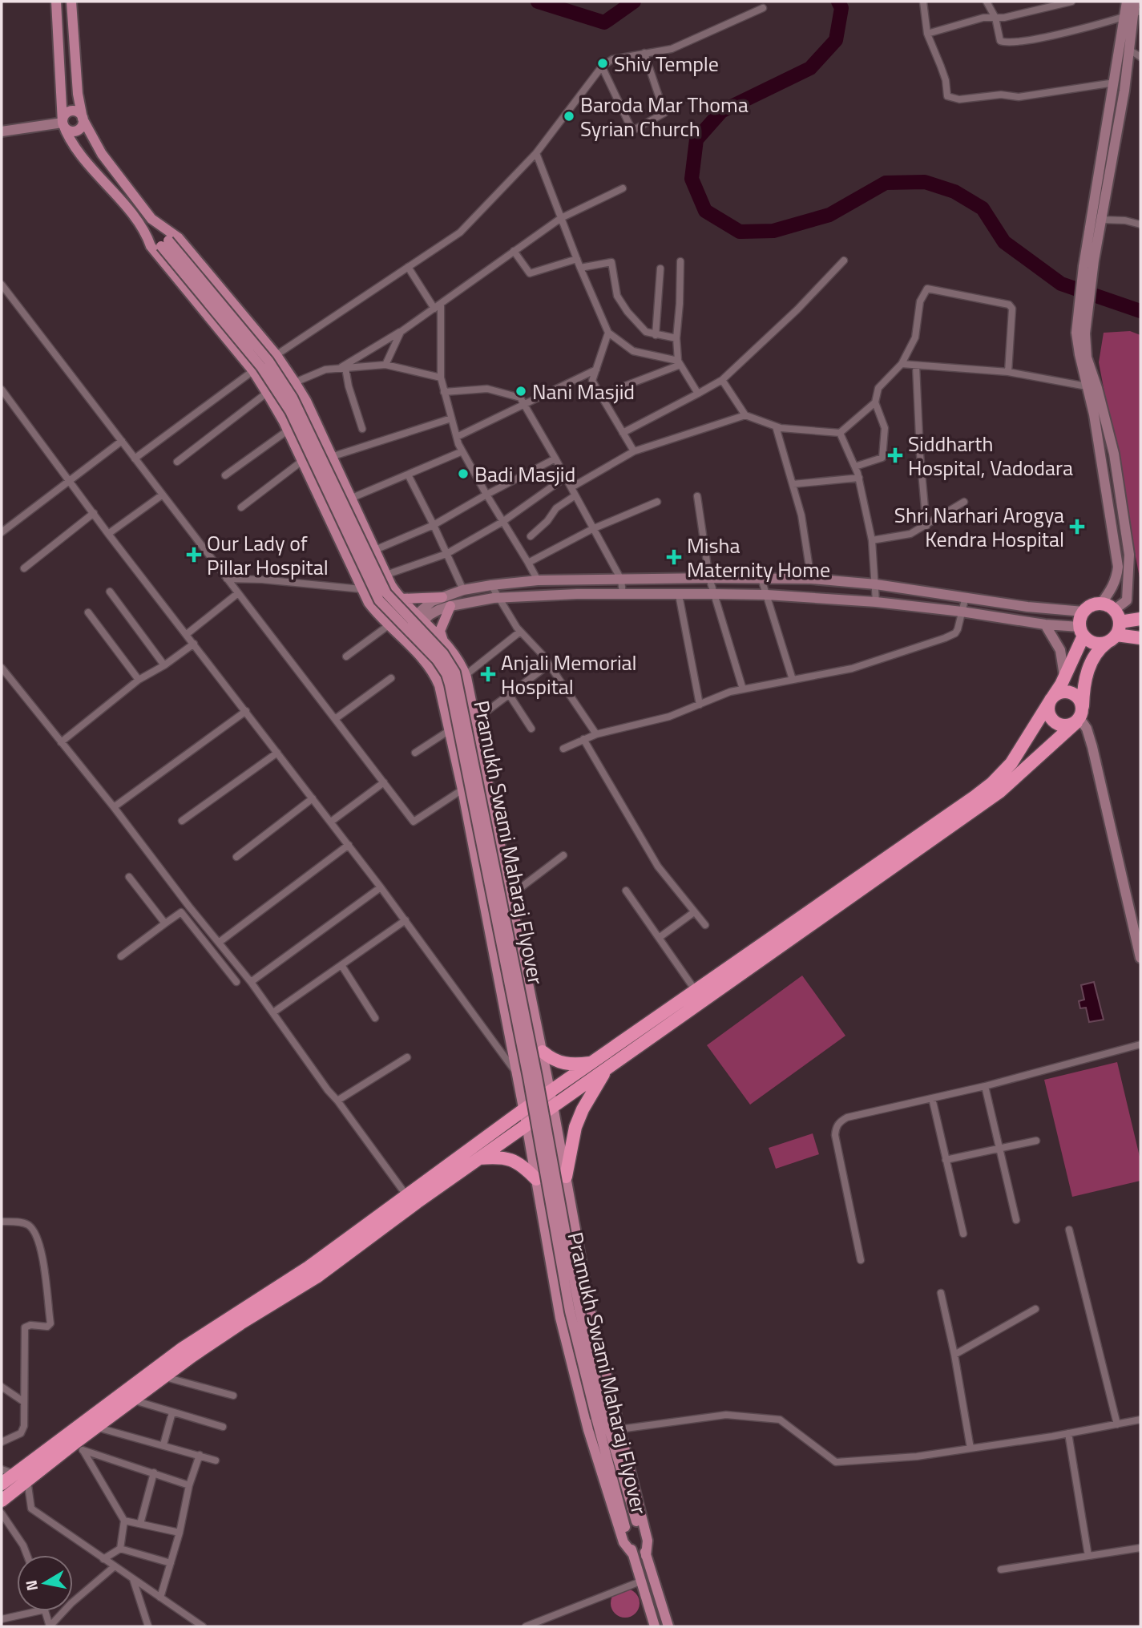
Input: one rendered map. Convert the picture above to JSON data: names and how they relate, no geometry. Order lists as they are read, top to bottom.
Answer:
{
  "streets": {
    "main road": ["Pramukh Swami Maharaj Flyover"]
  },
  "places": {
    "other": [
      "Shiv Temple",
      "Baroda Mar Thoma Syrian Church",
      "Nani Masjid",
      "Badi Masjid"
    ],
    "health": [
      "Siddharth Hospital, Vadodara",
      "Shri Narhari Arogya Kendra Hospital",
      "Our Lady of Pillar Hospital",
      "Misha Maternity Home",
      "Anjali Memorial Hospital"
    ]
  },
  "north": "left"
}
